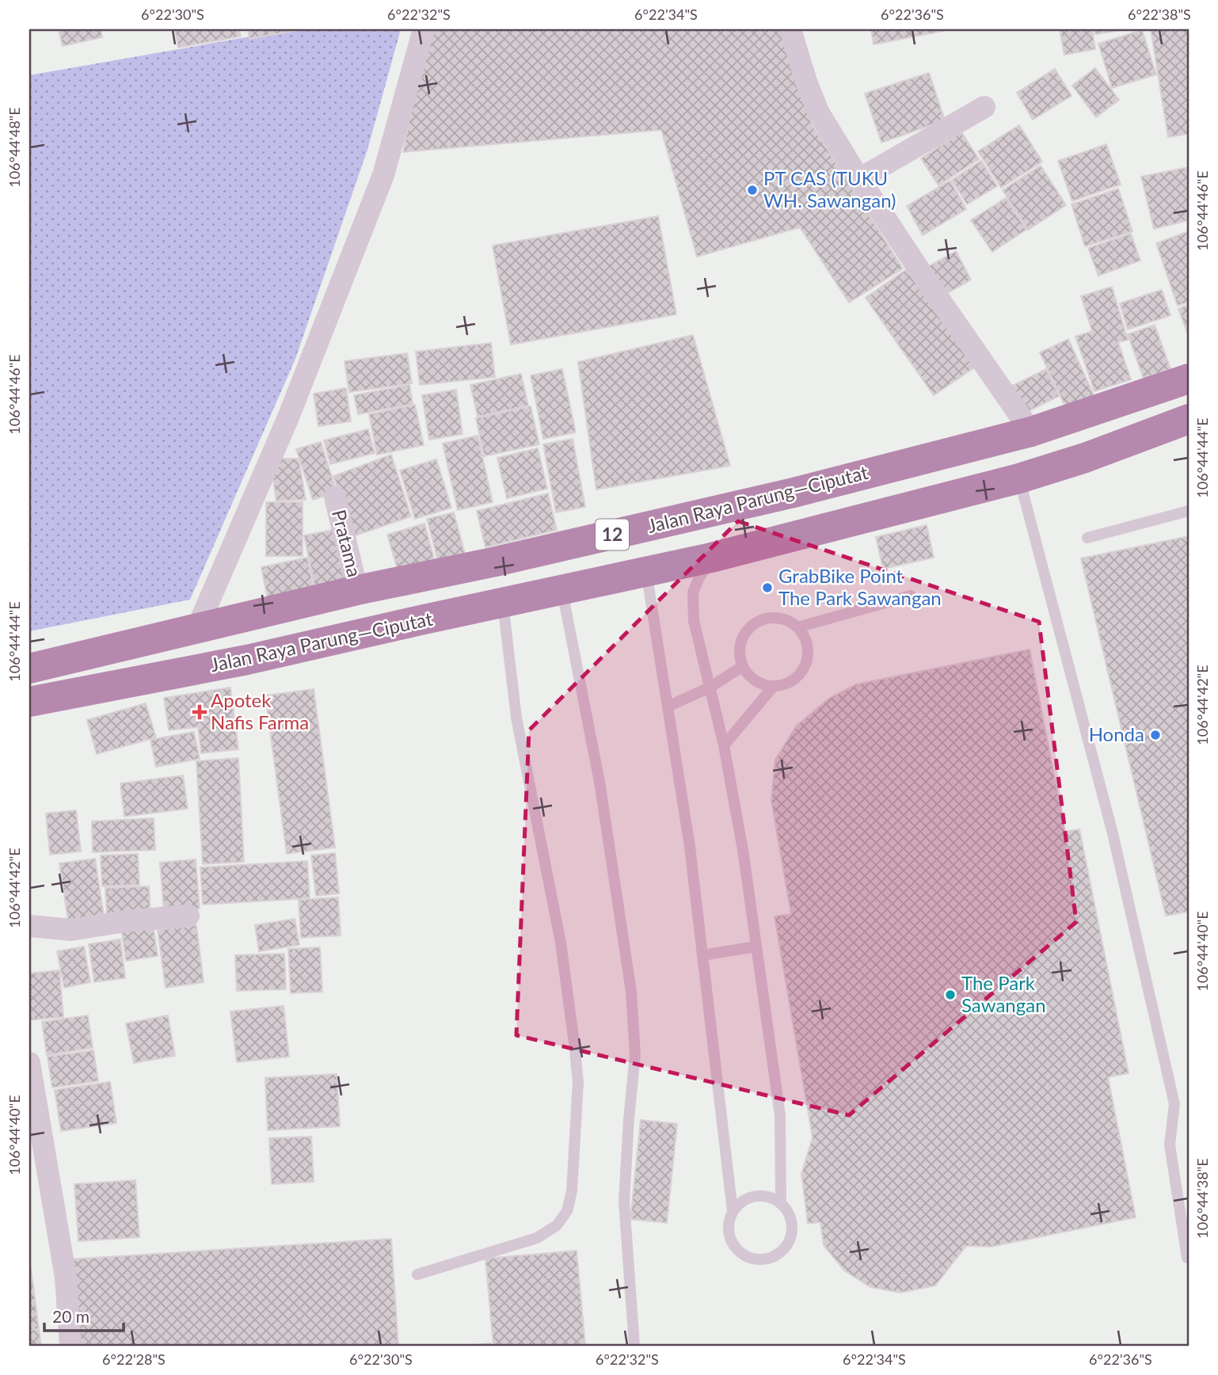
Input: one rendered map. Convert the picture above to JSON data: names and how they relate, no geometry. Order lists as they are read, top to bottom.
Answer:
{
  "streets": {
    "highway": ["Jalan Raya Parung—Ciputat", "12"],
    "street": ["Pratama"]
  },
  "crossings": [
    ["Jalan Raya Parung—Ciputat", "Pratama"]
  ],
  "places": {
    "other": [
      "PT CAS (TUKU WH. Sawangan)",
      "GrabBike Point The Park Sawangan",
      "Honda",
      "The Park Sawangan"
    ],
    "health": ["Apotek Nafis Farma"]
  },
  "scale_bar": "20 m",
  "coordinates": [
    "6°22'30\"S",
    "6°22'32\"S",
    "6°22'34\"S",
    "6°22'36\"S",
    "6°22'38\"S",
    "106°44'48\"E",
    "106°44'46\"E",
    "106°44'44\"E",
    "106°44'42\"E",
    "106°44'40\"E",
    "106°44'38\"E",
    "6°22'28\"S"
  ]
}
